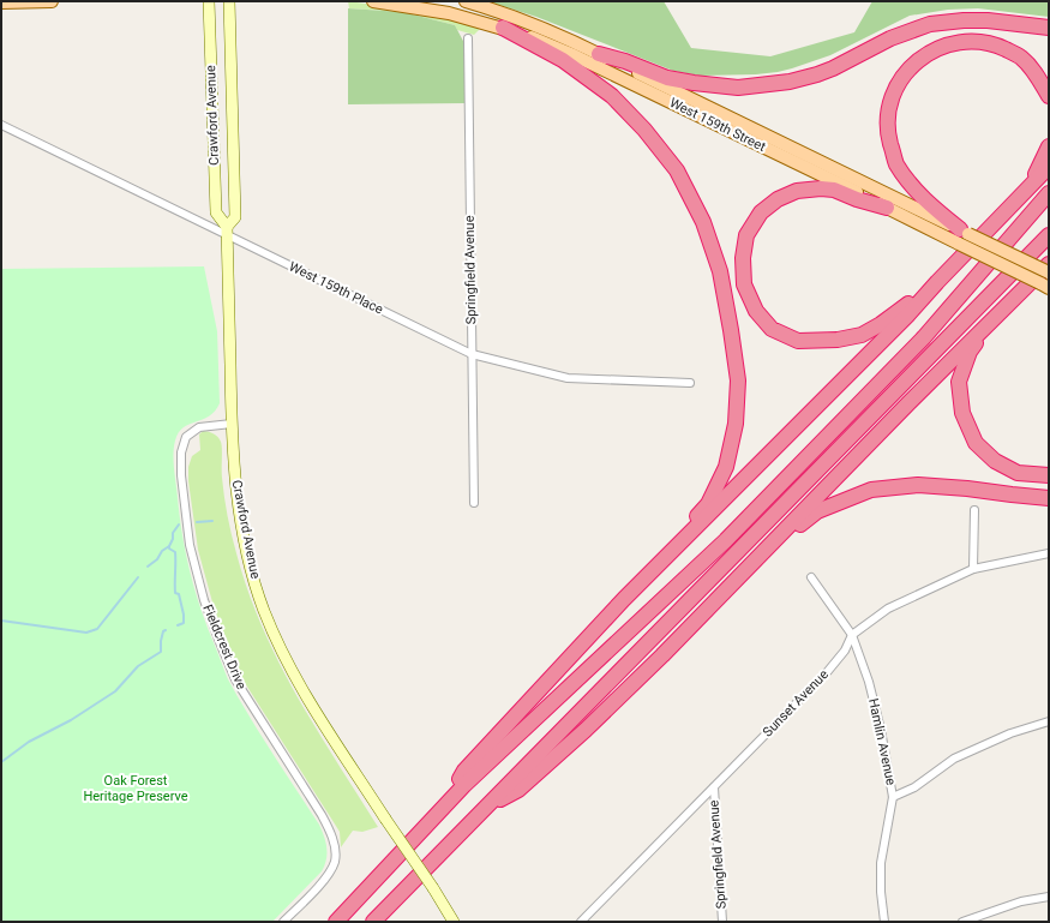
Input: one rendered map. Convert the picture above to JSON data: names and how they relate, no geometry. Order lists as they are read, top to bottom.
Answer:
{
  "streets": {
    "main road": ["Crawford Avenue", "West 159th Street"],
    "street": [
      "Springfield Avenue",
      "West 159th Place",
      "Fieldcrest Drive",
      "Sunset Avenue",
      "Hamlin Avenue"
    ]
  },
  "crossings": [
    ["Crawford Avenue", "West 159th Place"],
    ["Crawford Avenue", "Fieldcrest Drive"],
    ["Springfield Avenue", "West 159th Place"],
    ["Springfield Avenue", "Sunset Avenue"],
    ["Sunset Avenue", "Hamlin Avenue"]
  ],
  "parks": ["Oak Forest Heritage Preserve"]
}
